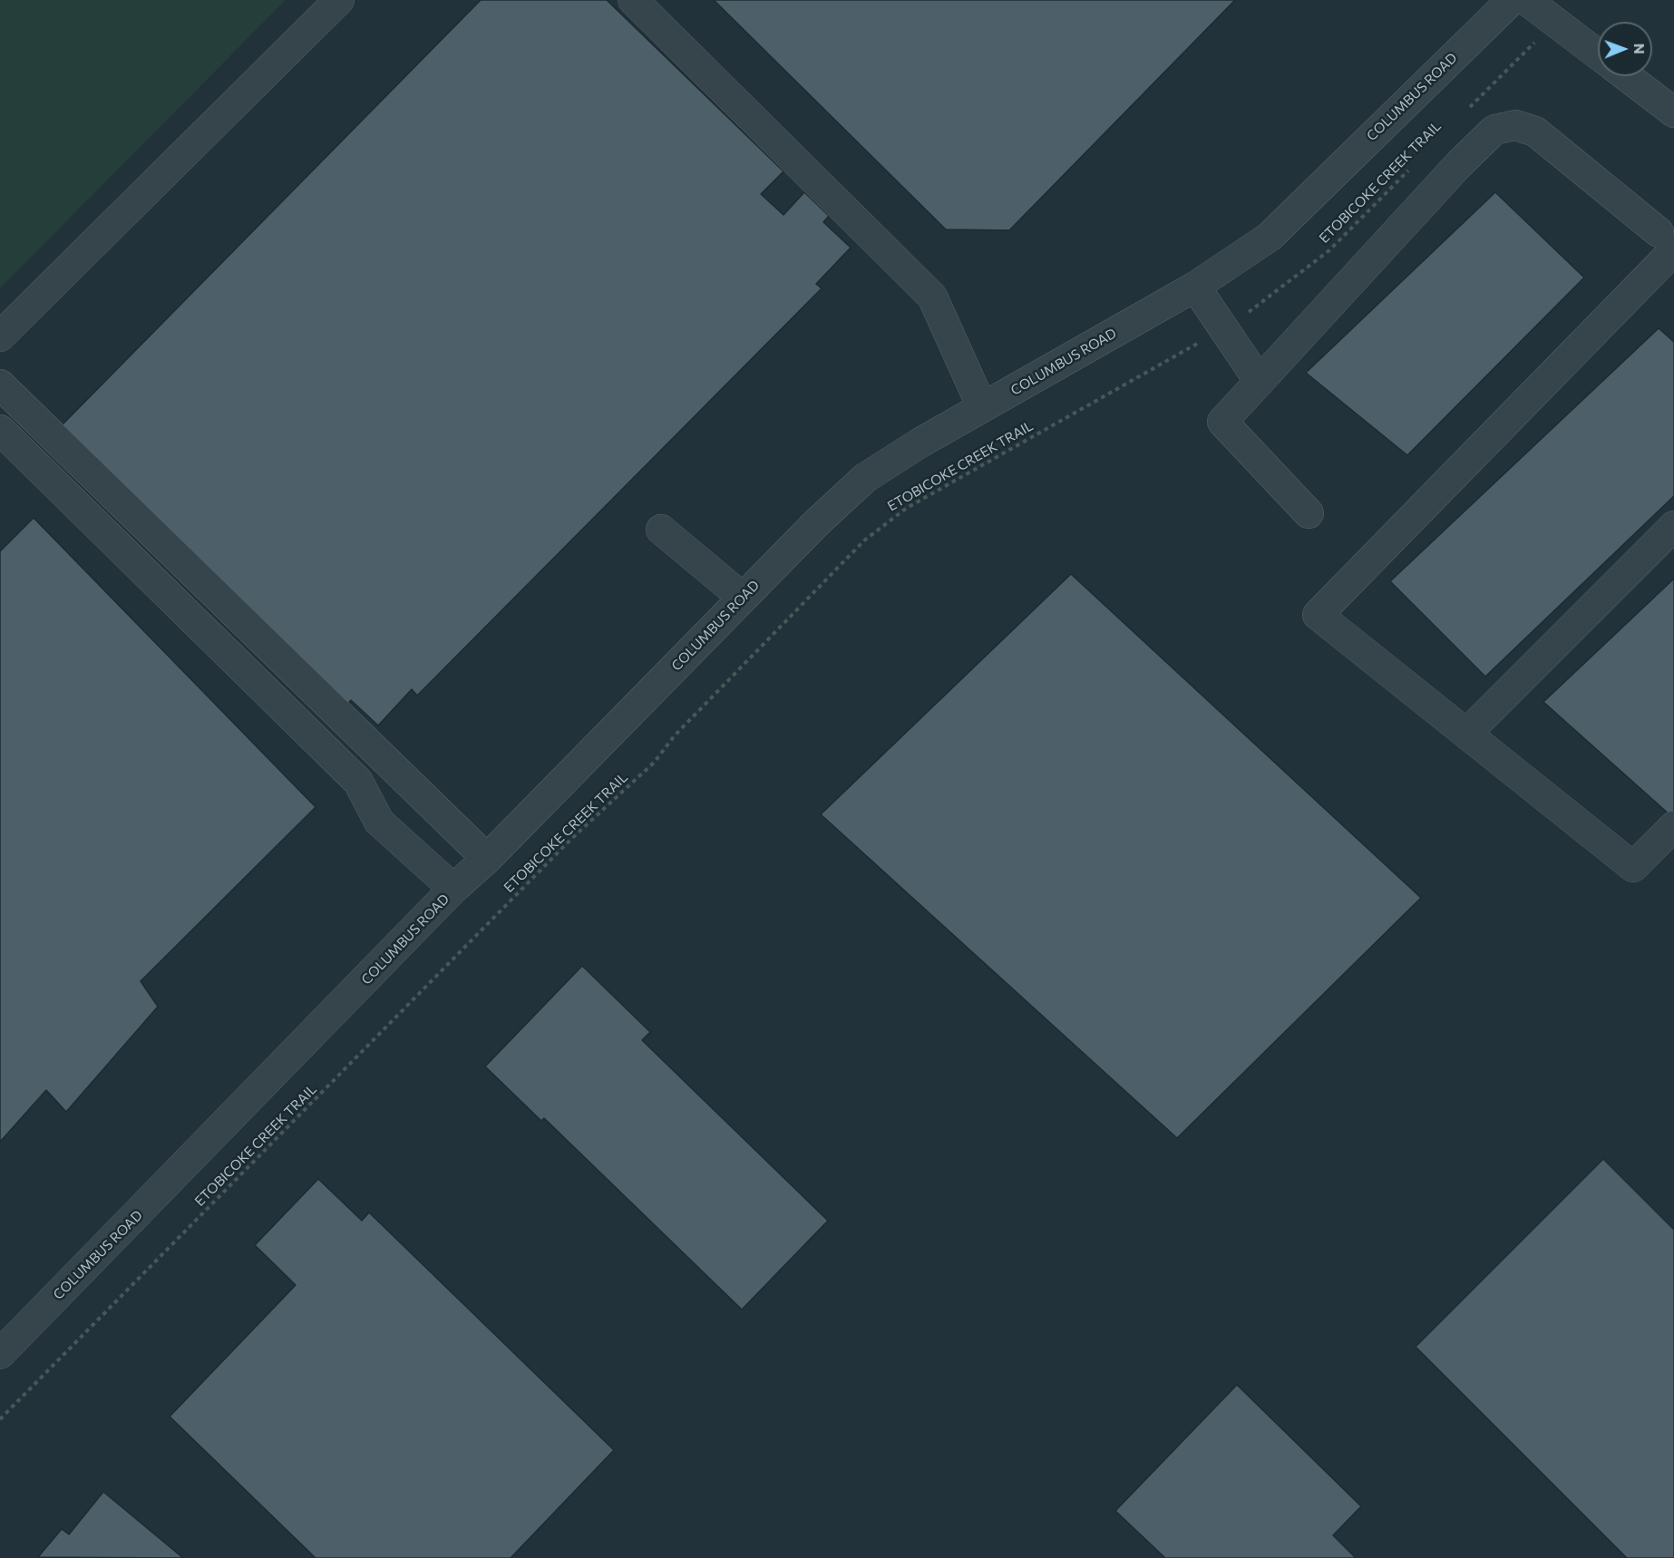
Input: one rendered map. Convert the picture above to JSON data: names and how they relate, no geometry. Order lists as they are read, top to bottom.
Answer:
{
  "streets": {
    "street": ["COLUMBUS ROAD"],
    "path": ["ETOBICOKE CREEK TRAIL"]
  },
  "north": "right"
}
